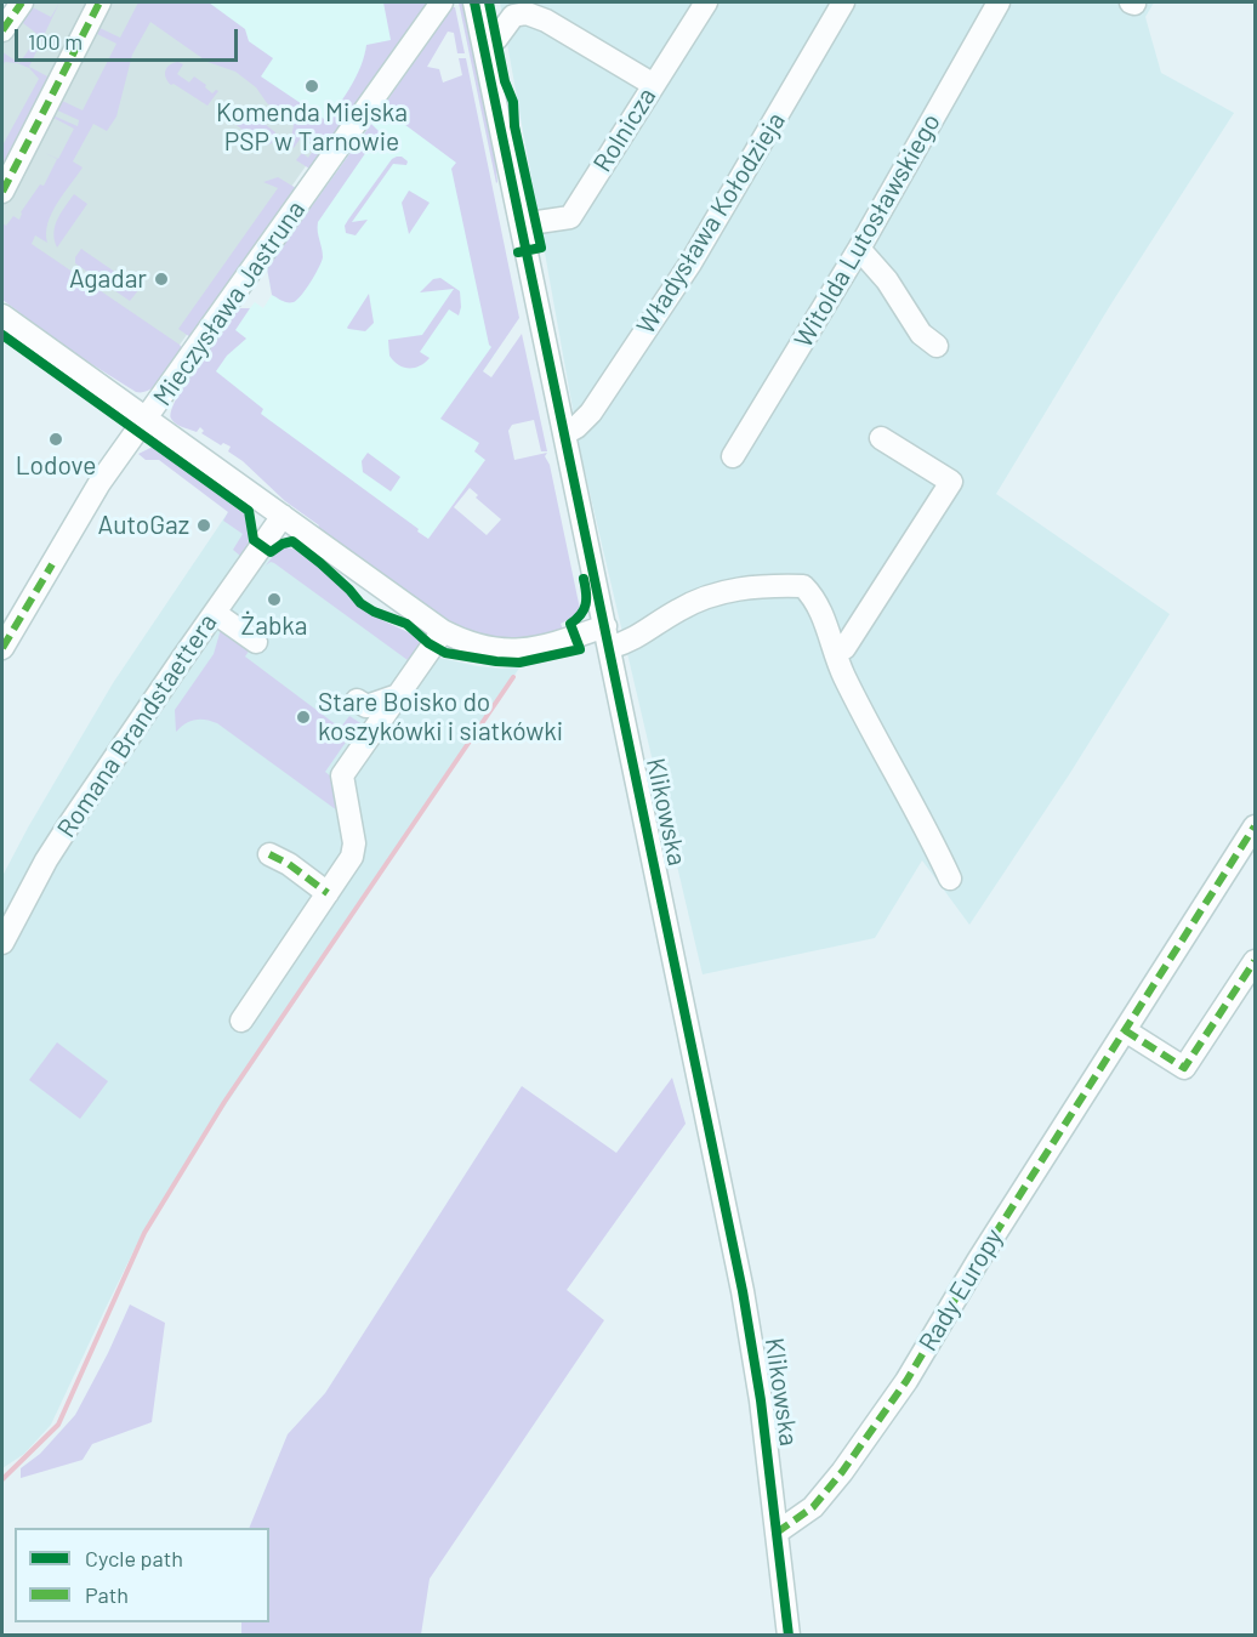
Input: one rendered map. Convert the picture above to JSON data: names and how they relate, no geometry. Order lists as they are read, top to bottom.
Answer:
{
  "streets": {
    "street": [
      "Rolnicza",
      "Władysława Kołodzieja",
      "Witolda Lutosławskiego",
      "Mieczysława Jastruna",
      "Romana Brandstaettera",
      "Klikowska",
      "Rady Europy"
    ]
  },
  "crossings": [
    ["Rolnicza", "Klikowska"],
    ["Władysława Kołodzieja", "Klikowska"],
    ["Klikowska", "Rady Europy"]
  ],
  "places": [
    "Komenda Miejska PSP w Tarnowie",
    "Agadar",
    "Lodove",
    "AutoGaz",
    "Żabka",
    "Stare Boisko do koszykówki i siatkówki"
  ],
  "legend": ["Cycle path", "Path"],
  "scale_bar": "100 m"
}
